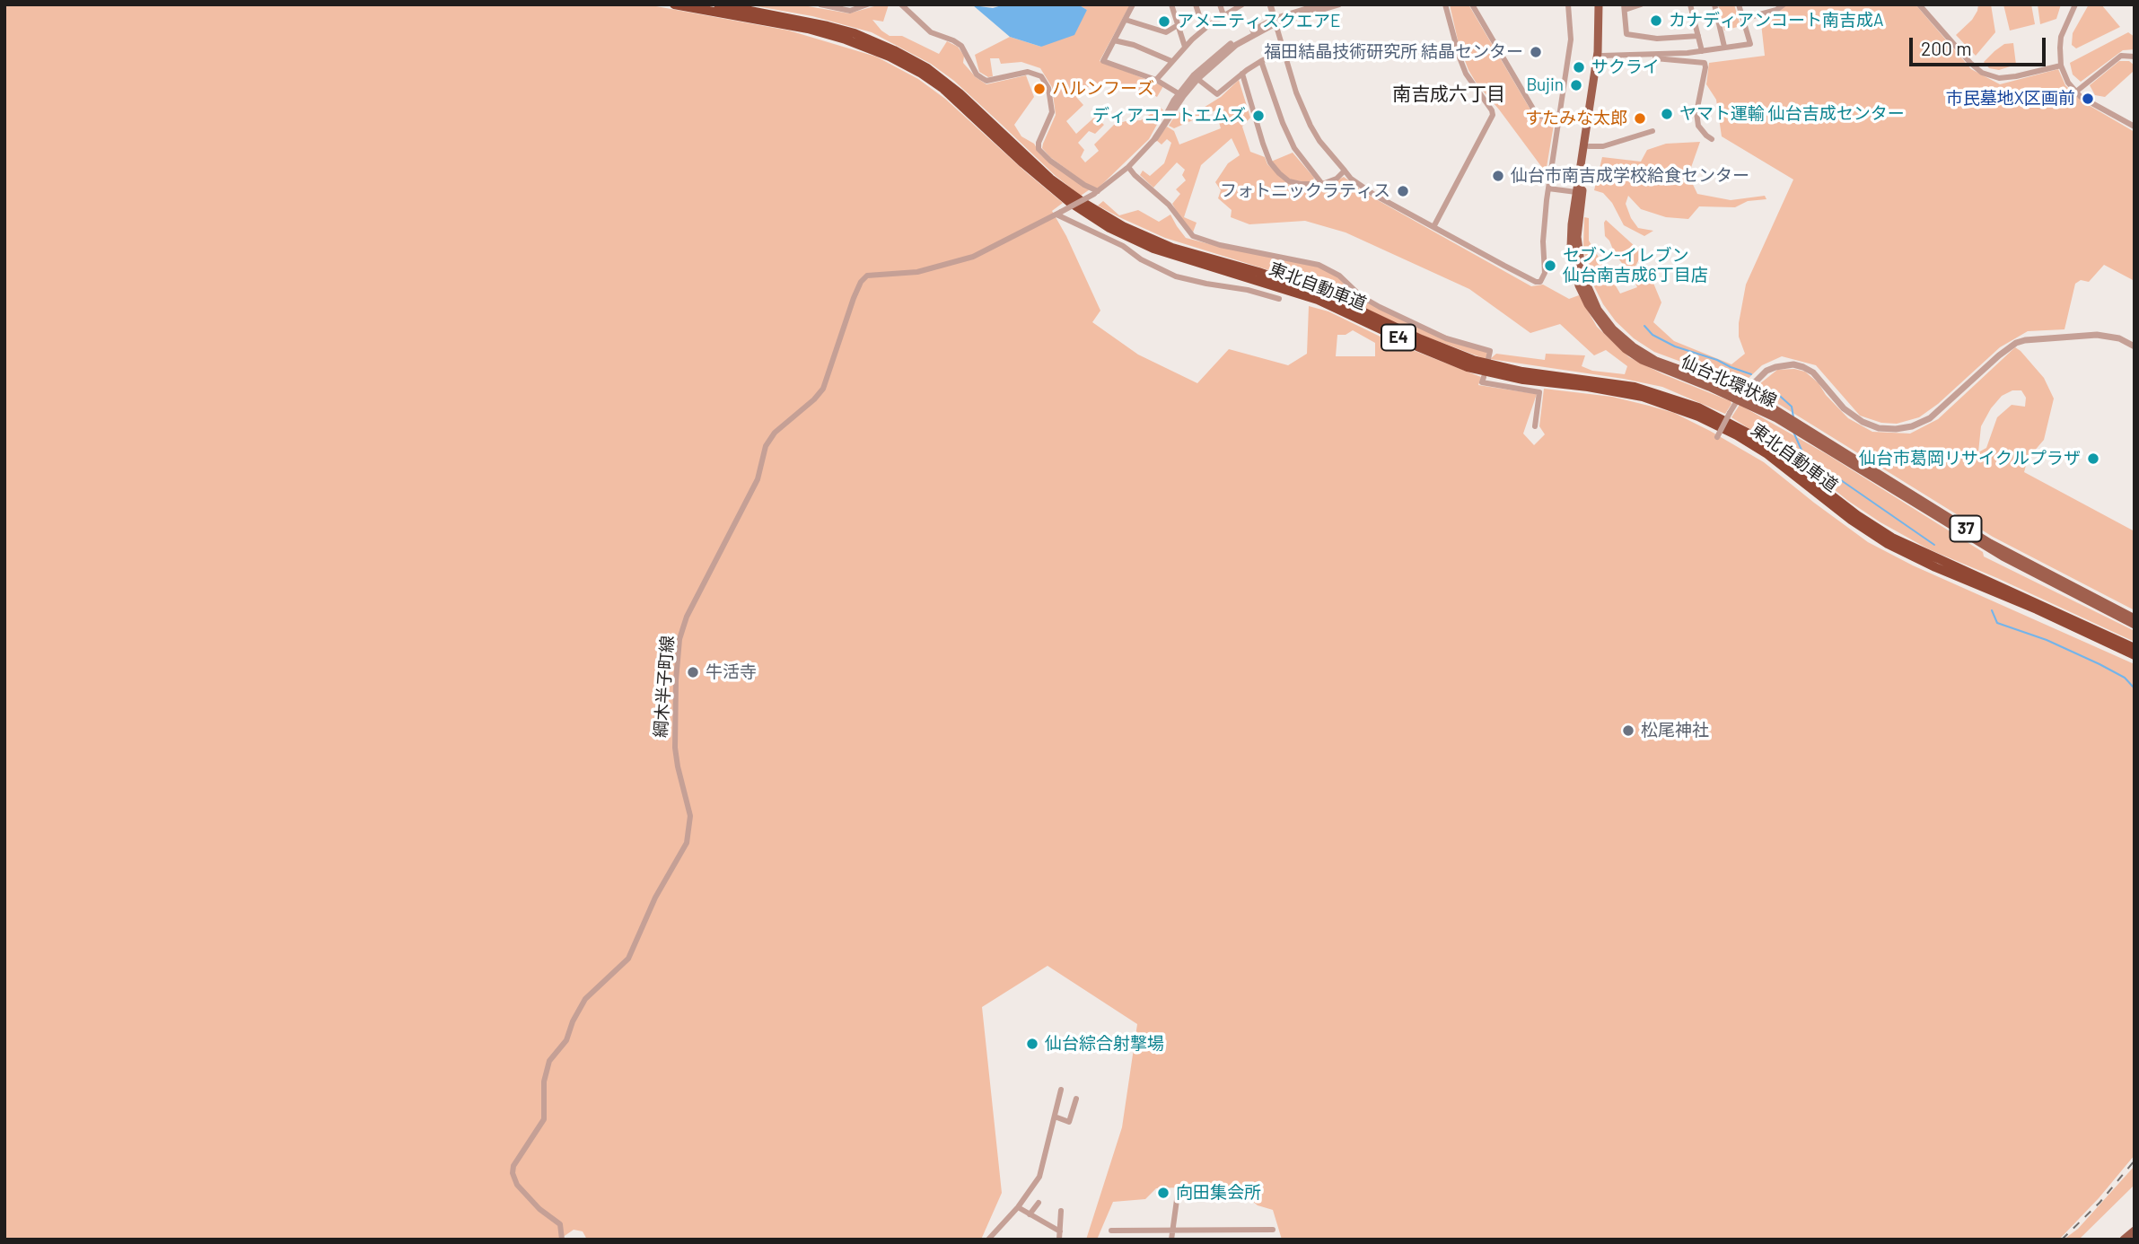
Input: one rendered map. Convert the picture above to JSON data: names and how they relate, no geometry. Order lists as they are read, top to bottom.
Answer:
{
  "streets": {
    "highway": ["東北自動車道", "E4"],
    "main road": ["仙台北環状線", "37"],
    "street": ["綱木半子町線"]
  },
  "districts": ["南吉成六丁目"],
  "places": [
    "カナディアンコート南吉成A",
    "アメニティスクエアE",
    "福田結晶技術研究所 結晶センター",
    "サクライ",
    "Bujin",
    "ハルンフーズ",
    "市民墓地X区画前",
    "ヤマト運輸 仙台吉成センター",
    "ディアコートエムズ",
    "すたみな太郎",
    "仙台市南吉成学校給食センター",
    "フォトニックラティス",
    "セブン-イレブン 仙台南吉成6丁目店",
    "仙台市葛岡リサイクルプラザ",
    "牛活寺",
    "松尾神社",
    "仙台綜合射撃場",
    "向田集会所"
  ],
  "scale_bar": "200 m"
}
